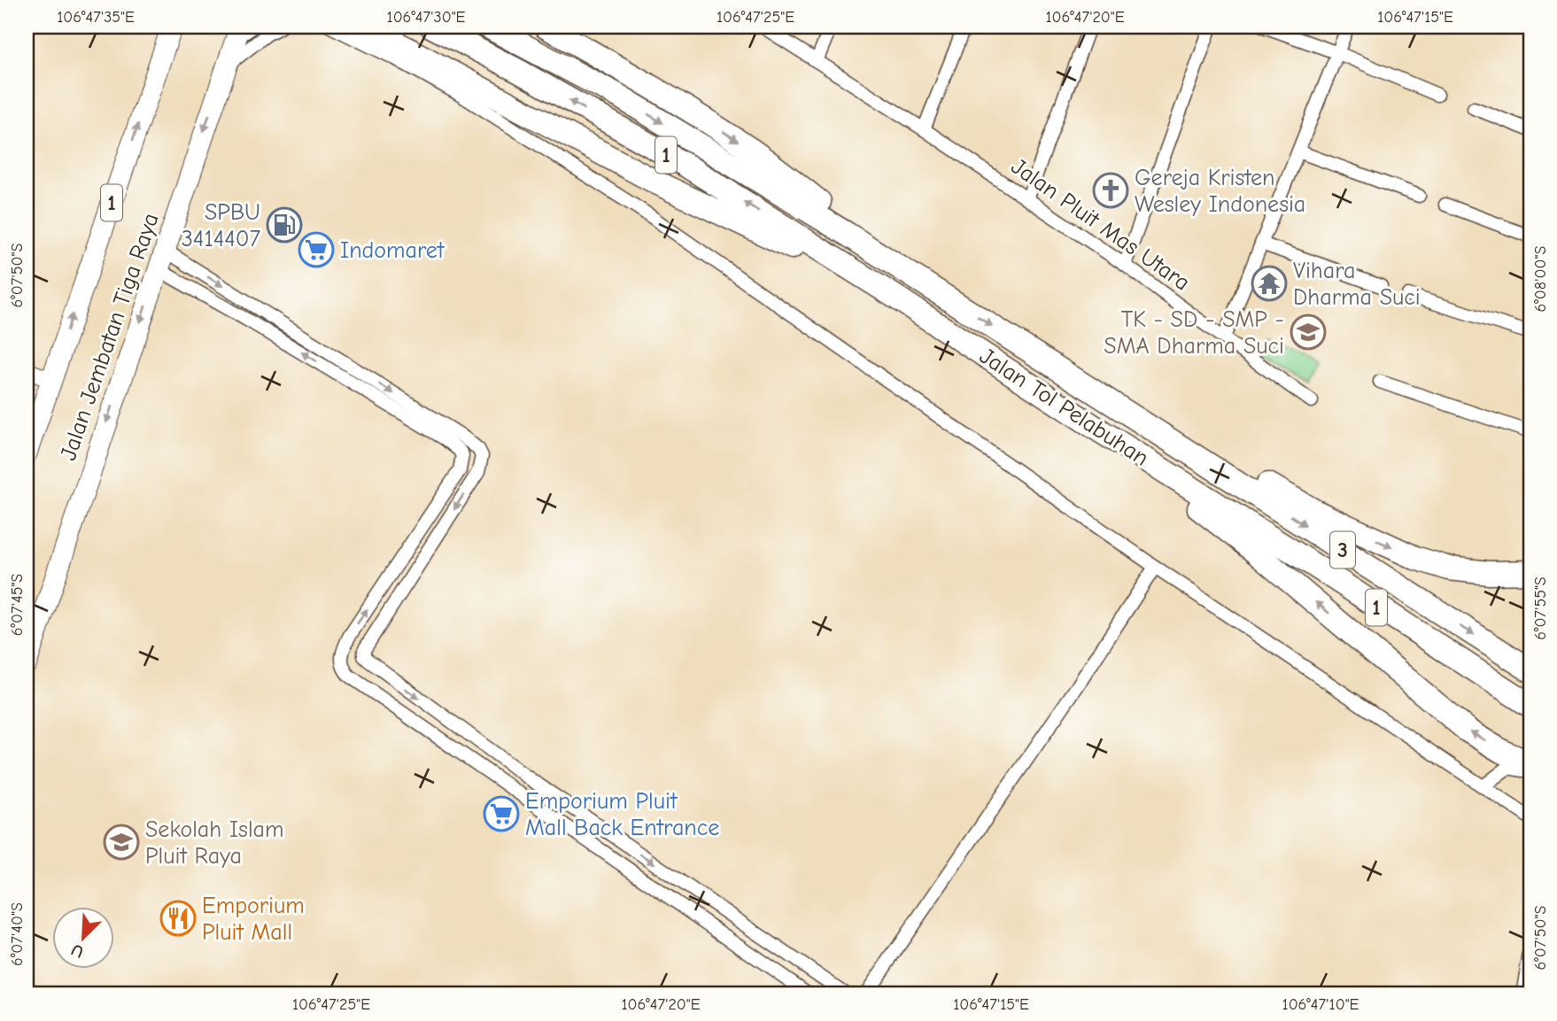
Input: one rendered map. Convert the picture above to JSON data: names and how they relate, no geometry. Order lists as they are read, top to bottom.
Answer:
{
  "streets": {
    "highway": [
      "1",
      "Jalan Jembatan Tiga Raya",
      "Jalan Tol Pelabuhan",
      "3"
    ],
    "street": ["Jalan Pluit Mas Utara"]
  },
  "crossings": [
    ["Jalan Tol Pelabuhan", "3"]
  ],
  "places": {
    "church": ["Gereja Kristen Wesley Indonesia"],
    "fuel station": ["SPBU 3414407"],
    "supermarket": ["Indomaret", "Emporium Pluit Mall Back Entrance"],
    "temple": ["Vihara Dharma Suci"],
    "school or university": ["TK - SD - SMP - SMA Dharma Suci", "Sekolah Islam Pluit Raya"],
    "restaurant": ["Emporium Pluit Mall"]
  },
  "north": "bottom left",
  "coordinates": [
    "106°47'35\"E",
    "106°47'30\"E",
    "106°47'25\"E",
    "106°47'20\"E",
    "106°47'15\"E",
    "6°07'50\"S",
    "6°08'00\"S",
    "6°07'45\"S",
    "6°07'55\"S",
    "6°07'40\"S",
    "106°47'10\"E"
  ]
}
